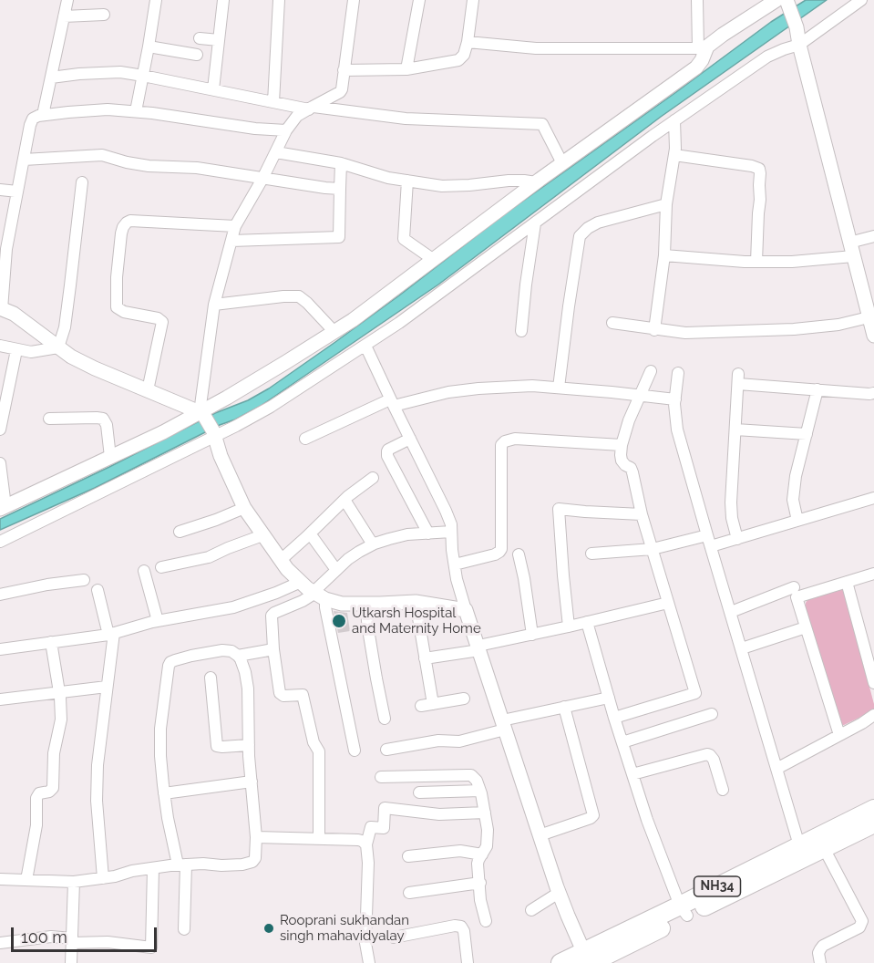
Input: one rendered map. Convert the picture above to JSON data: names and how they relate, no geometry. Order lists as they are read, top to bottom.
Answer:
{
  "streets": {
    "highway": ["NH34"]
  },
  "places": ["Utkarsh Hospital and Maternity Home", "Rooprani sukhandan singh mahavidyalay"],
  "scale_bar": "100 m"
}
